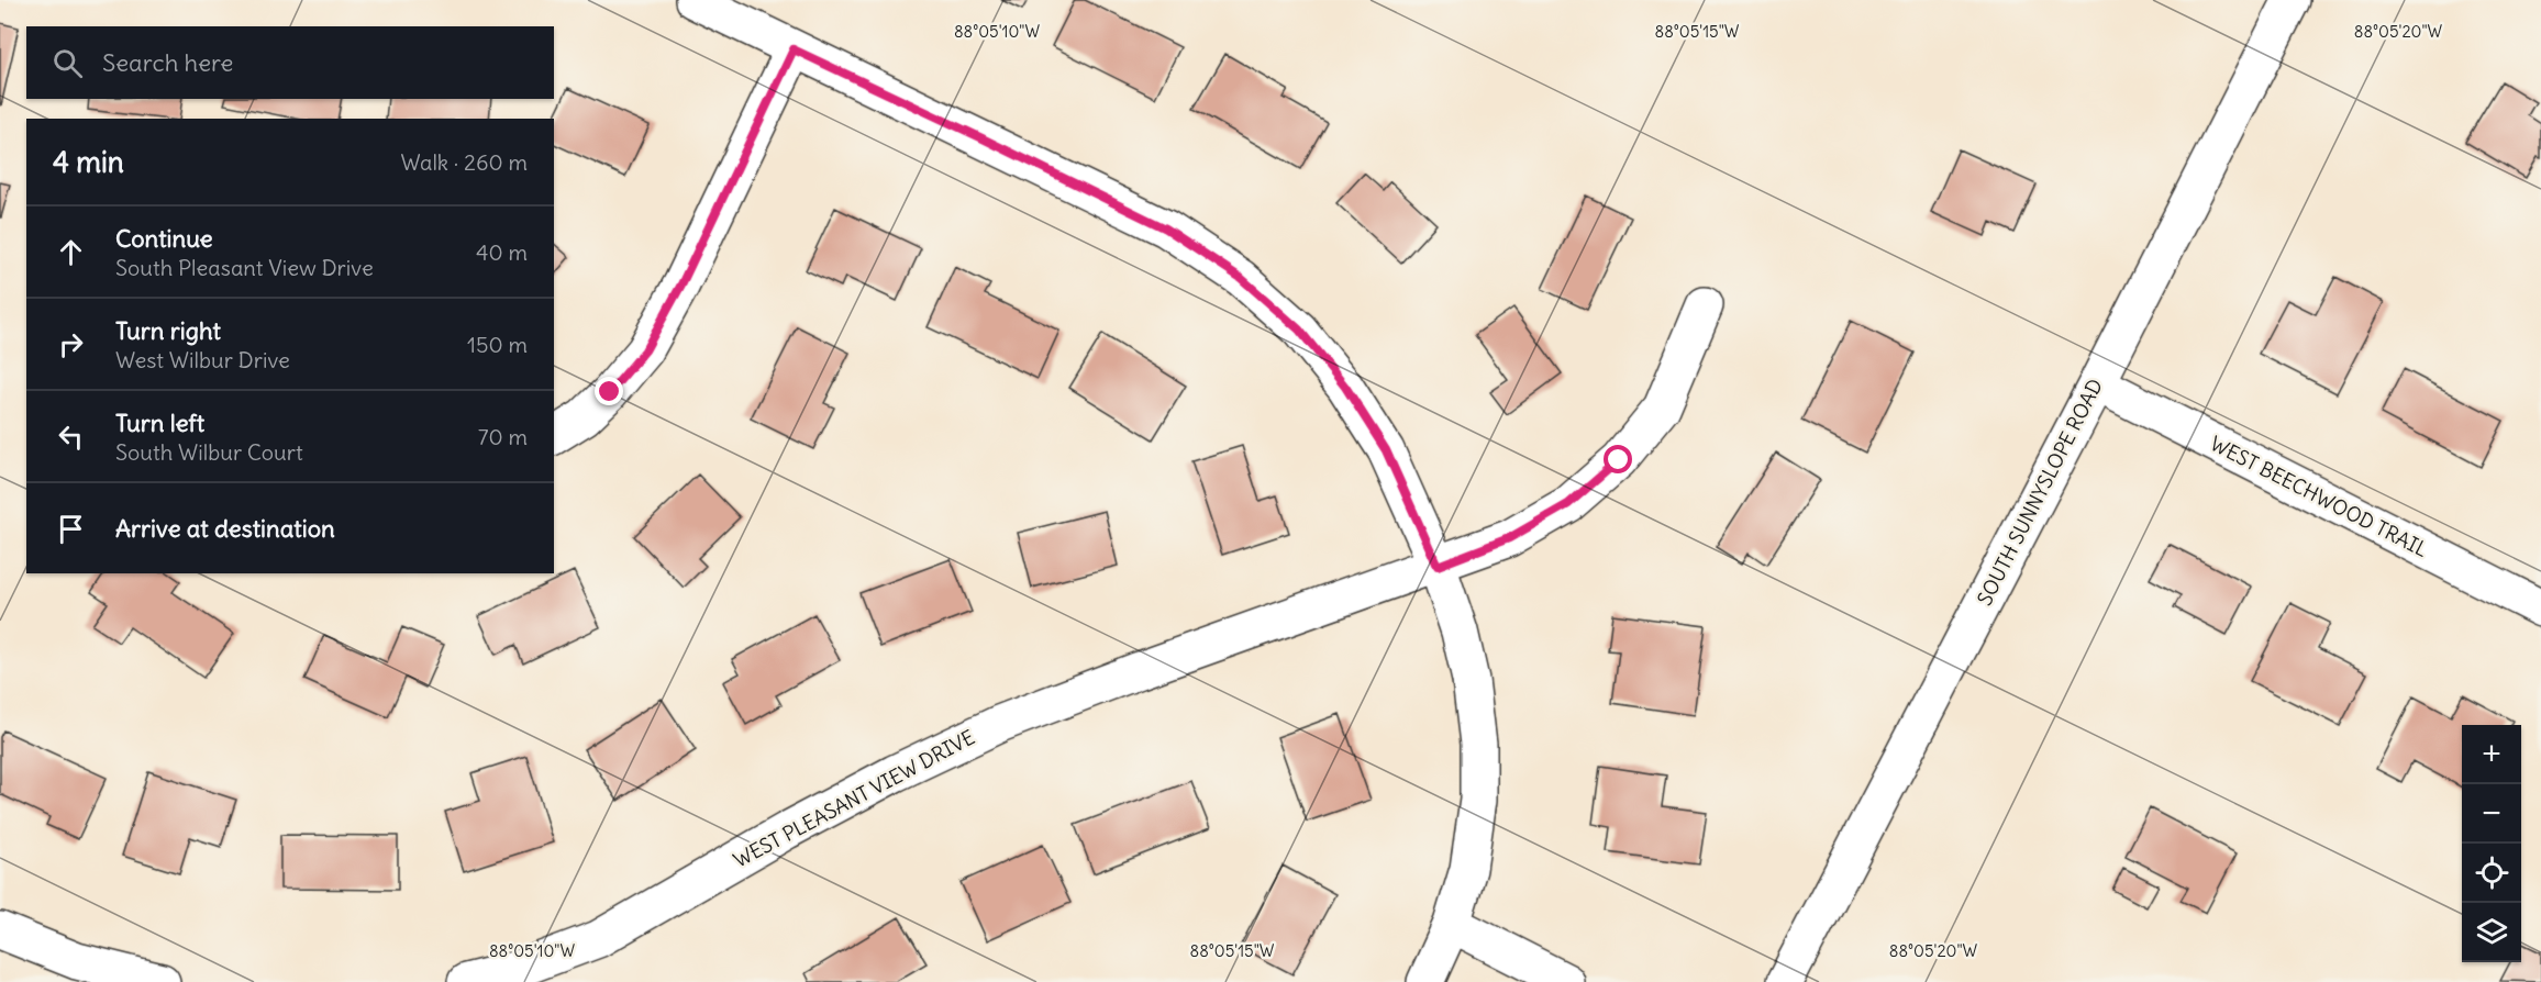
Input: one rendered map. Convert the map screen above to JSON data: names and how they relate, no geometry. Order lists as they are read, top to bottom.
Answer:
{
  "streets": {
    "street": ["SOUTH SUNNYSLOPE ROAD", "WEST BEECHWOOD TRAIL", "WEST PLEASANT VIEW DRIVE"]
  },
  "crossings": [
    ["SOUTH SUNNYSLOPE ROAD", "WEST BEECHWOOD TRAIL"]
  ],
  "page": {
    "search": "Search here",
    "heading": ["4 min", "Walk · 260 m"],
    "list": [
      ["Continue", "South Pleasant View Drive", "40 m"],
      ["Turn right", "West Wilbur Drive", "150 m"],
      ["Turn left", "South Wilbur Court", "70 m"],
      "Arrive at destination"
    ],
    "map_buttons": ["+", "−"]
  },
  "coordinates": ["88°05'10\"W", "88°05'15\"W", "88°05'20\"W"]
}
